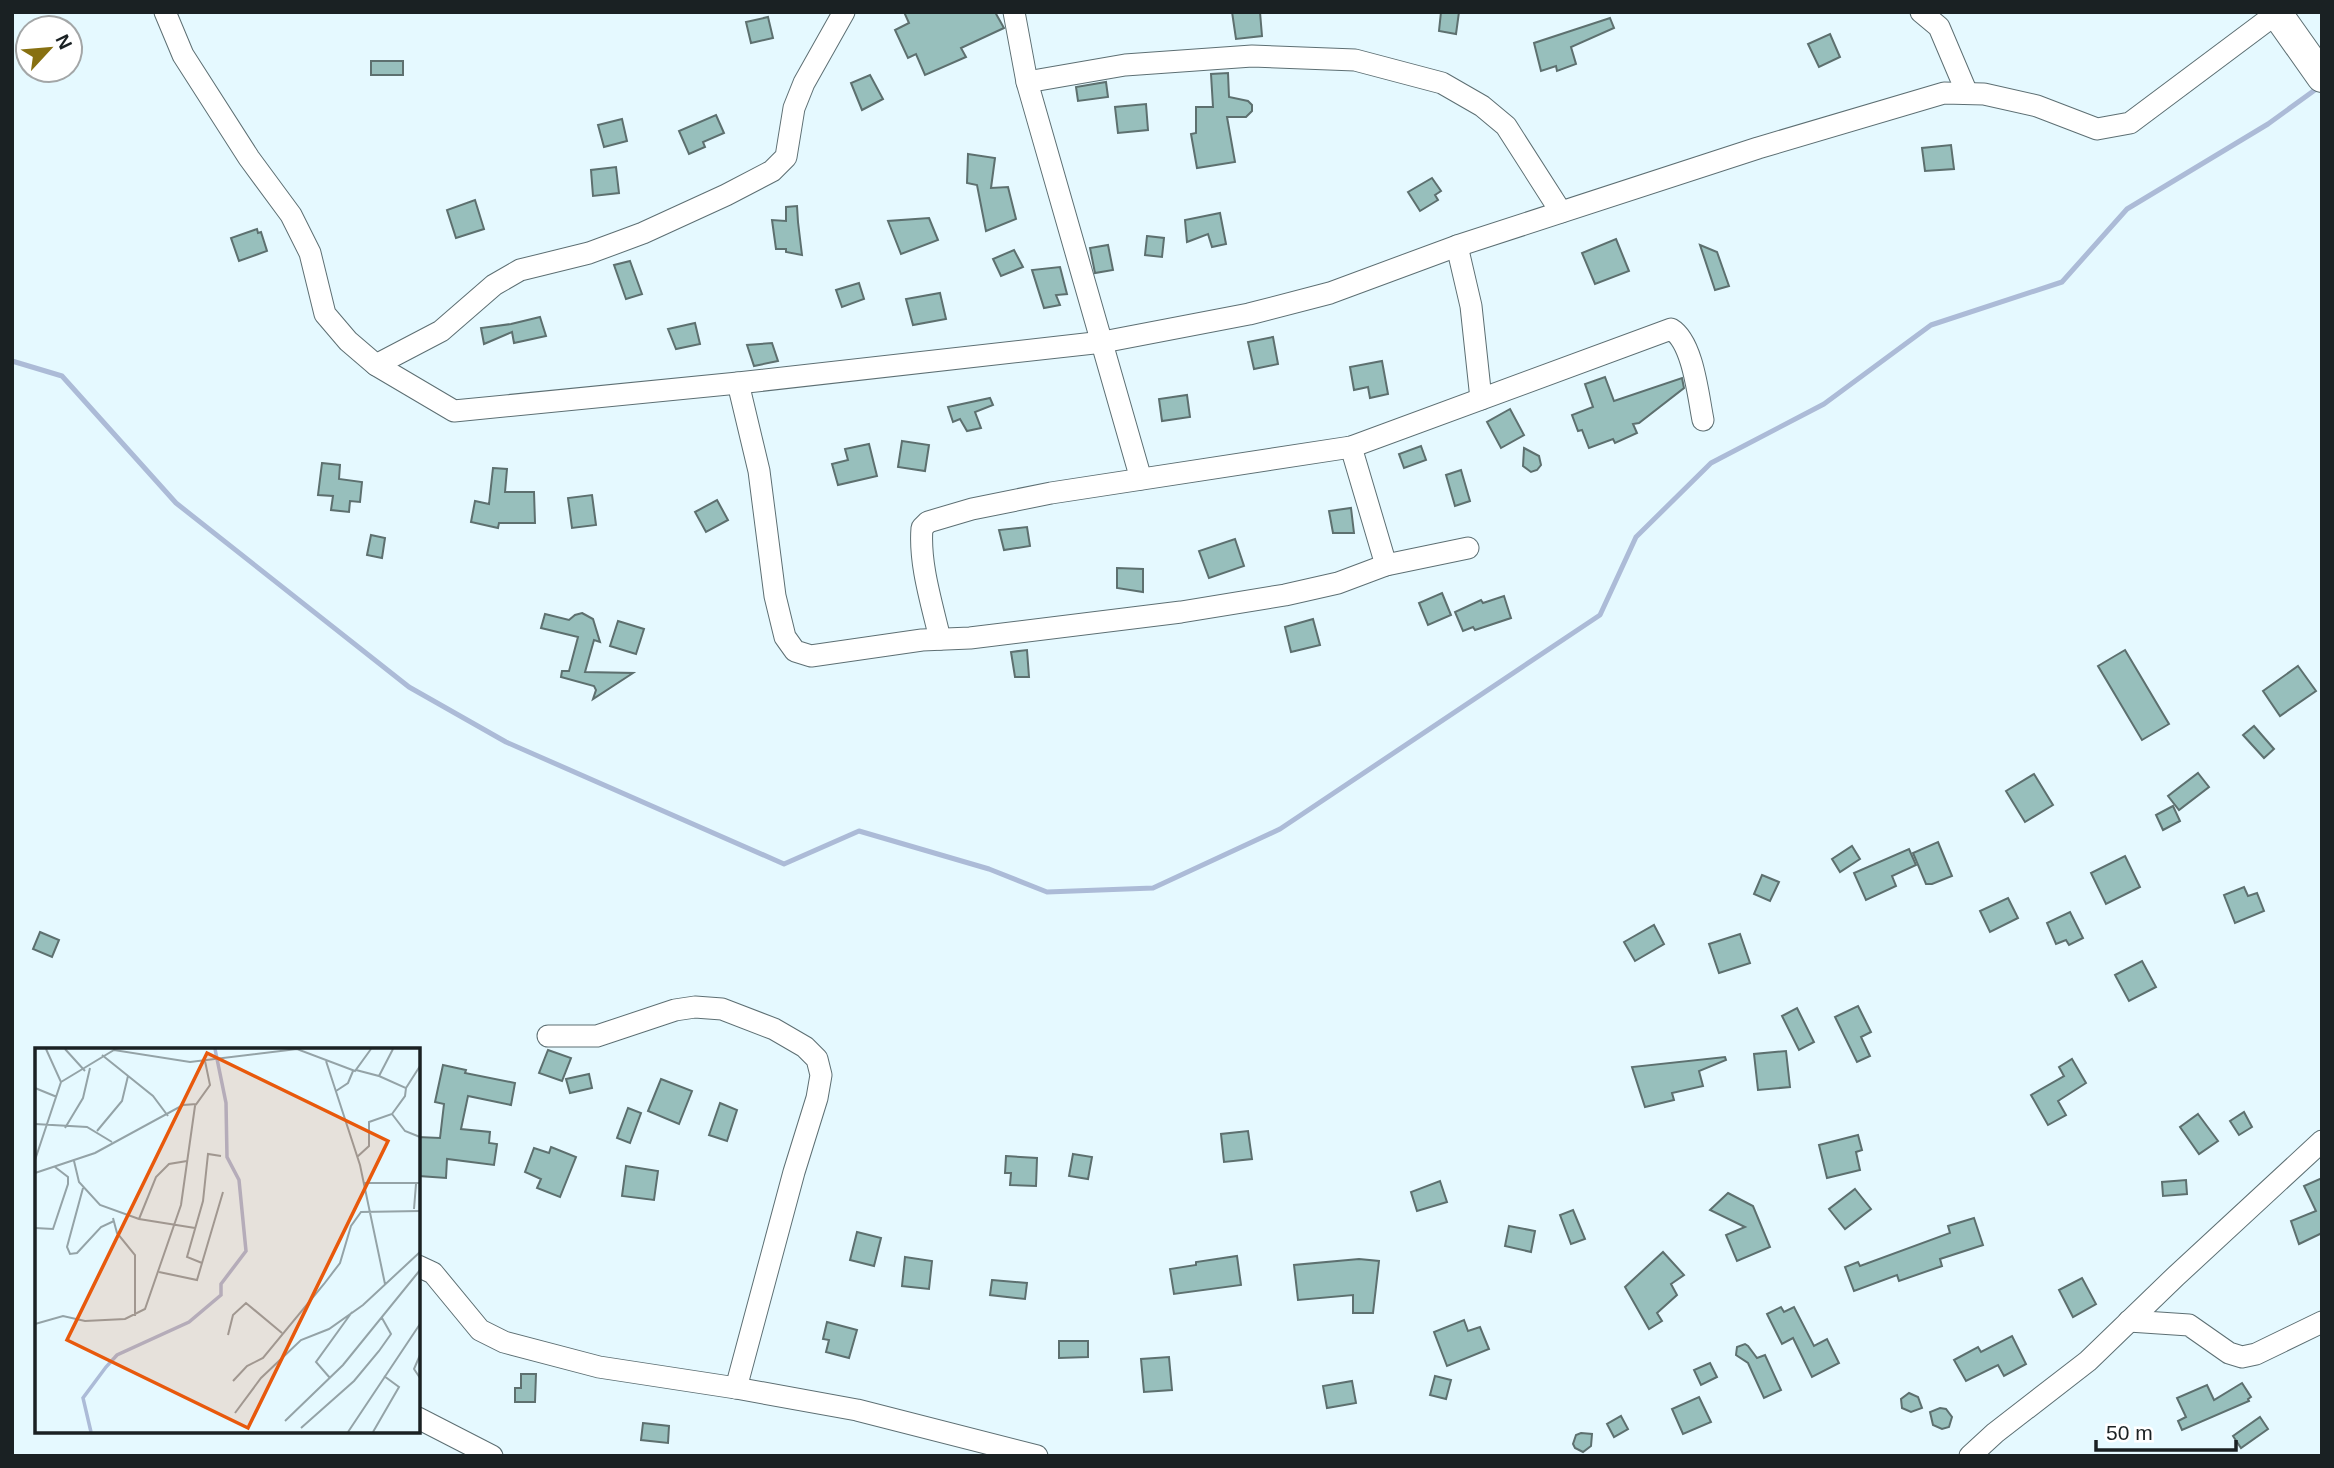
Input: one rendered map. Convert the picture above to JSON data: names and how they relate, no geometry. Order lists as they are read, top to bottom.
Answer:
{
  "scale_bar": "50 m",
  "north": "top right"
}
